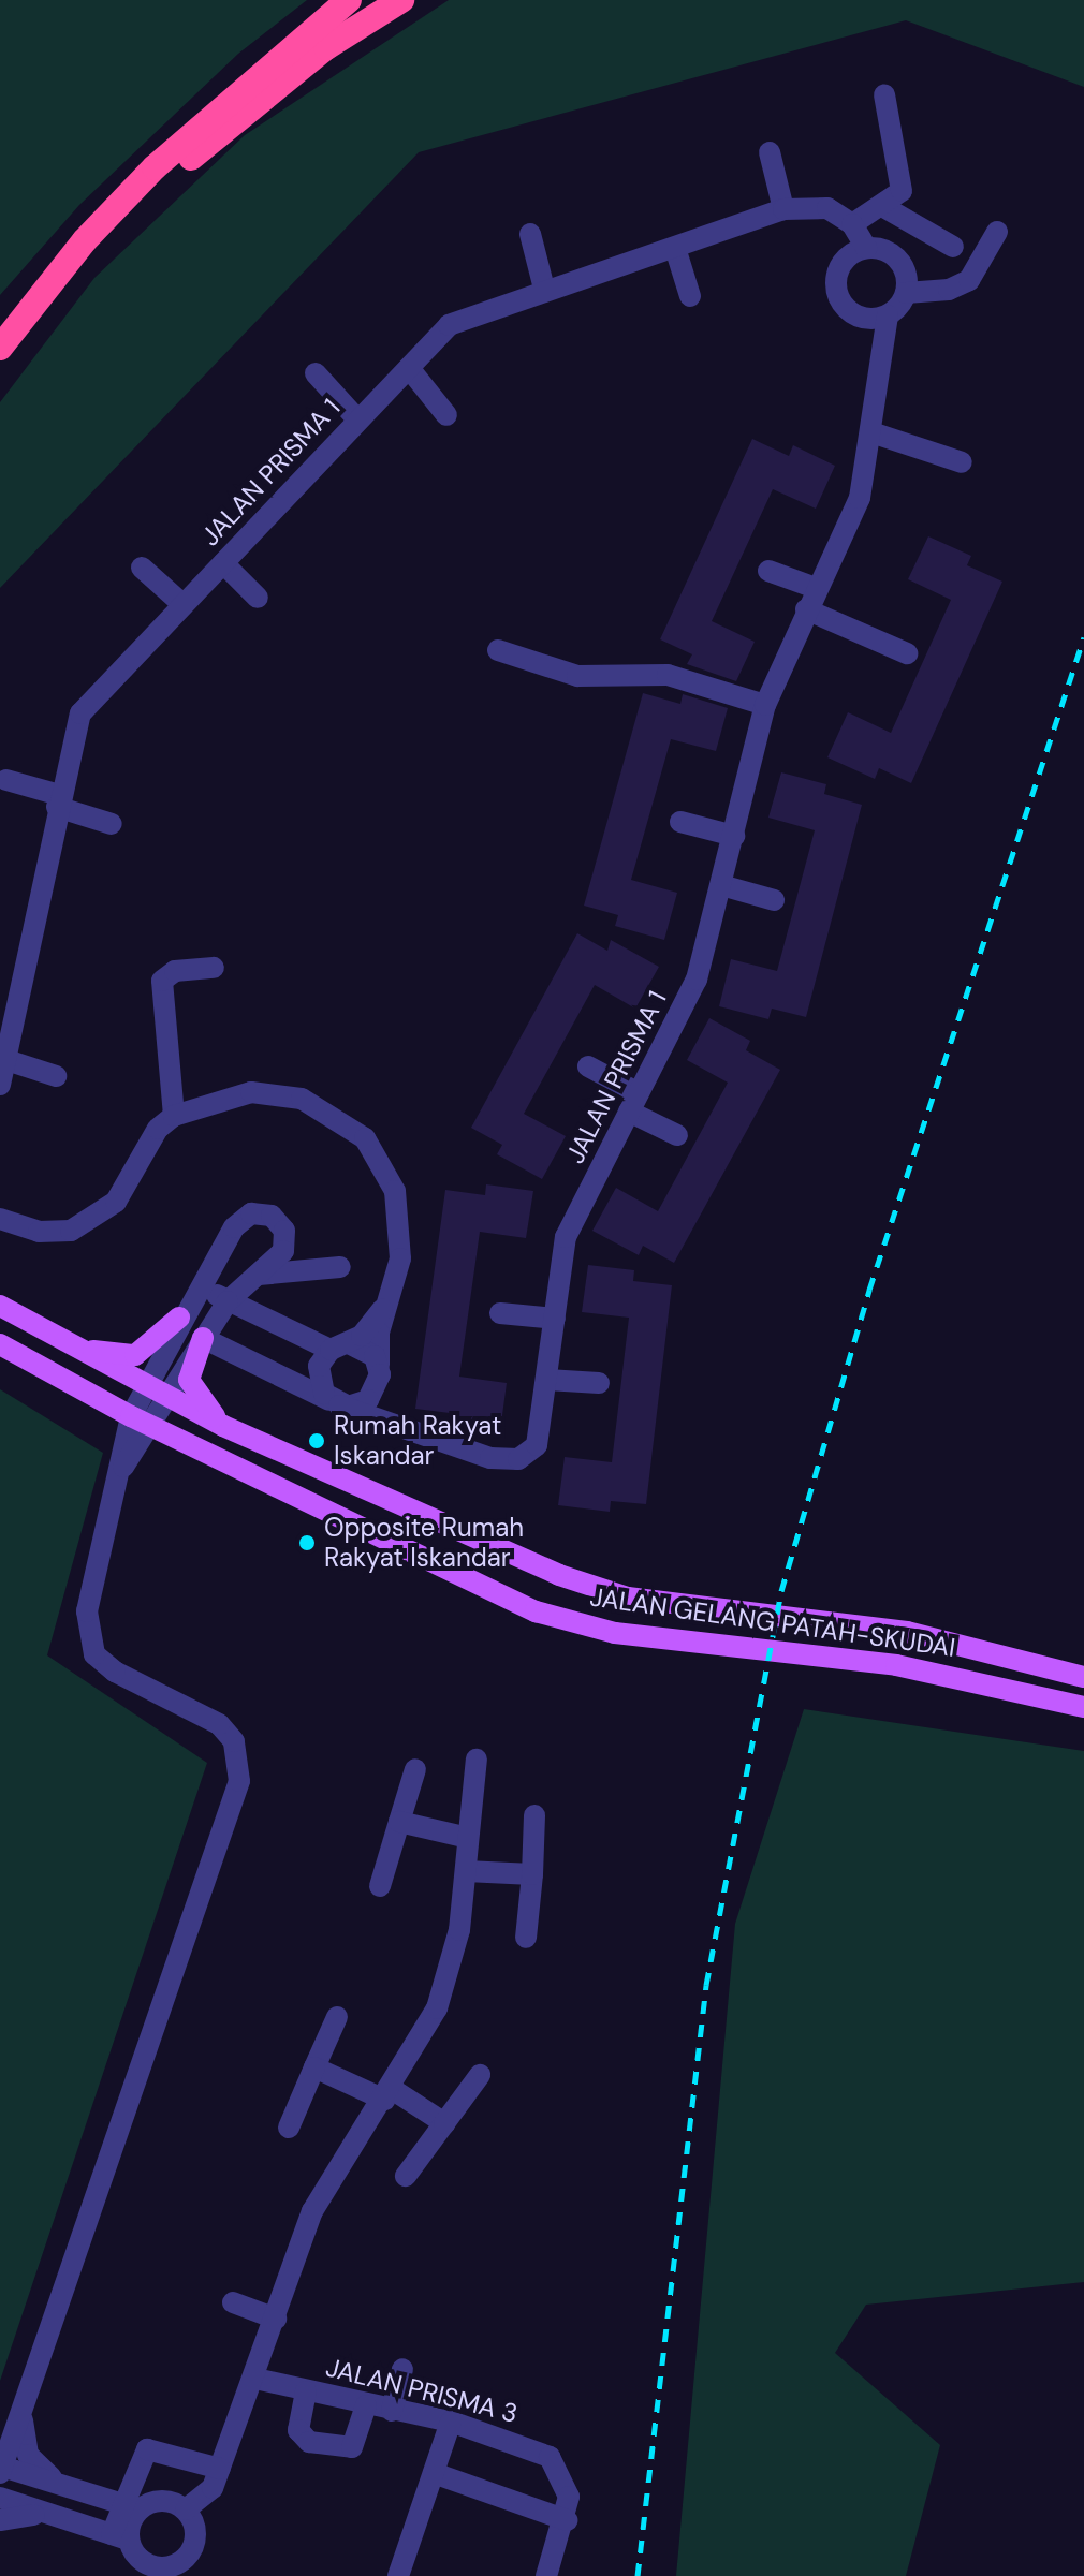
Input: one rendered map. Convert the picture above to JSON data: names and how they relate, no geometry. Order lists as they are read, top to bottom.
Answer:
{
  "streets": {
    "main road": ["JALAN GELANG PATAH-SKUDAI"],
    "street": ["JALAN PRISMA 1", "JALAN PRISMA 3"]
  },
  "places": ["Rumah Rakyat Iskandar", "Opposite Rumah Rakyat Iskandar"]
}
